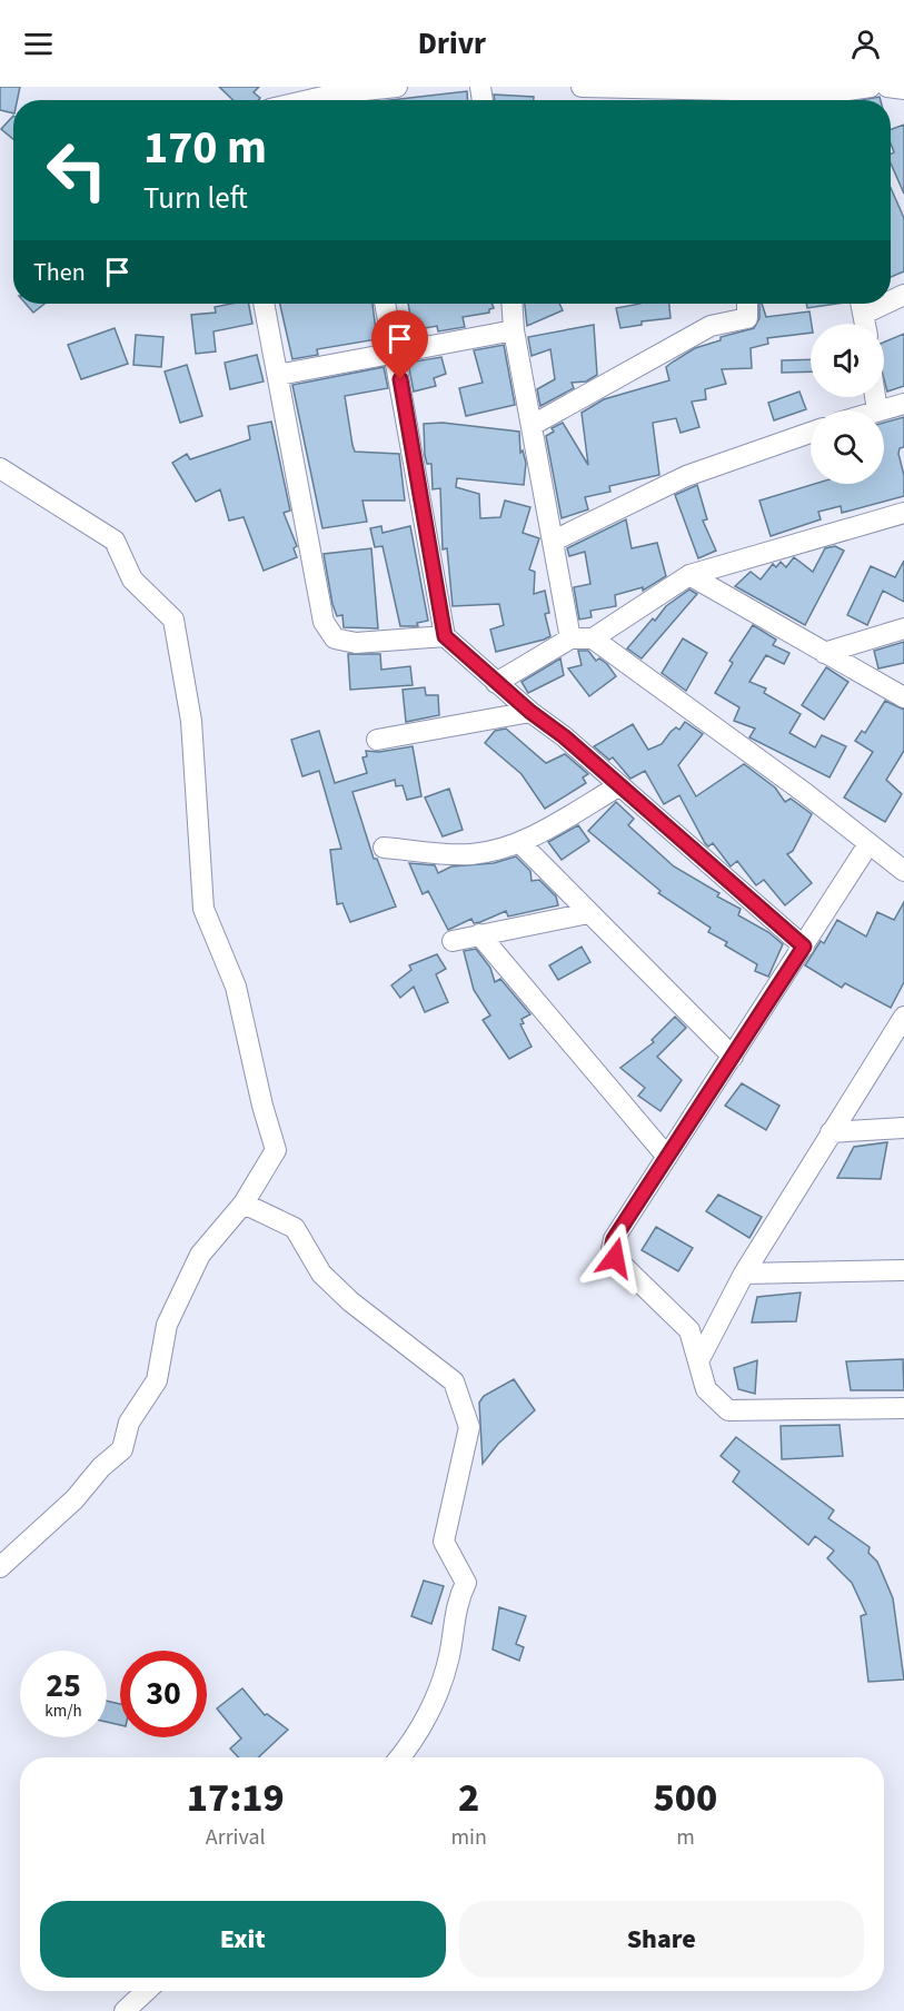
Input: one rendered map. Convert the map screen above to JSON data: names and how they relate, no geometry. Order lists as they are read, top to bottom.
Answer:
{
  "page": {
    "header": "Drivr",
    "turn": ["170 m", "Turn left"],
    "then": "Then",
    "speed": "25 km/h",
    "limit": "30",
    "eta": [
      "17:19",
      "Arrival",
      "2",
      "min",
      "500",
      "m"
    ],
    "buttons": ["Exit", "Share"]
  }
}
